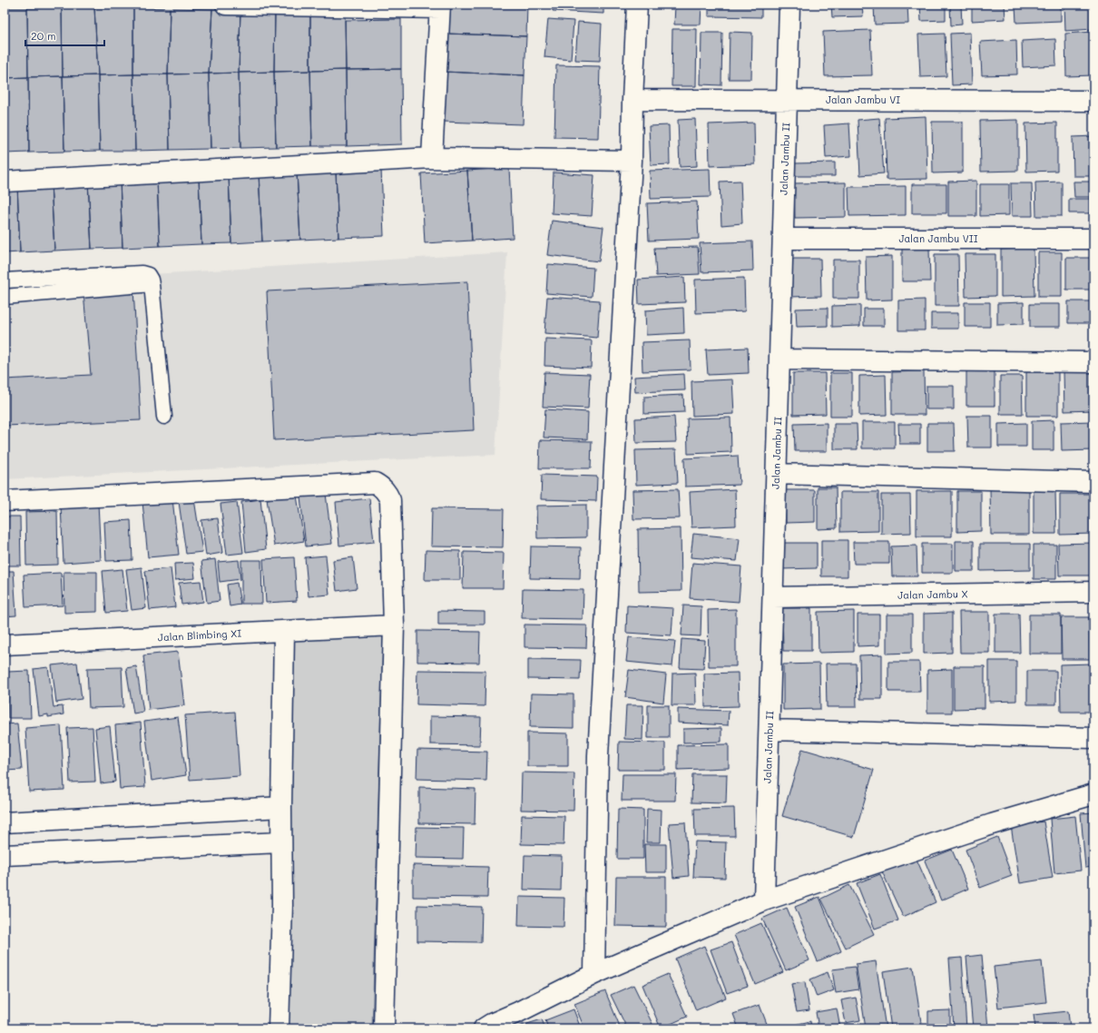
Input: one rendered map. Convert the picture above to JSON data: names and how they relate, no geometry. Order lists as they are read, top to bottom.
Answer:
{
  "streets": {
    "street": [
      "Jalan Jambu VI",
      "Jalan Jambu II",
      "Jalan Jambu VII",
      "Jalan Jambu X",
      "Jalan Blimbing XI"
    ]
  },
  "crossings": [
    ["Jalan Jambu VI", "Jalan Jambu II"],
    ["Jalan Jambu II", "Jalan Jambu VII"],
    ["Jalan Jambu II", "Jalan Jambu X"]
  ],
  "scale_bar": "20 m"
}
